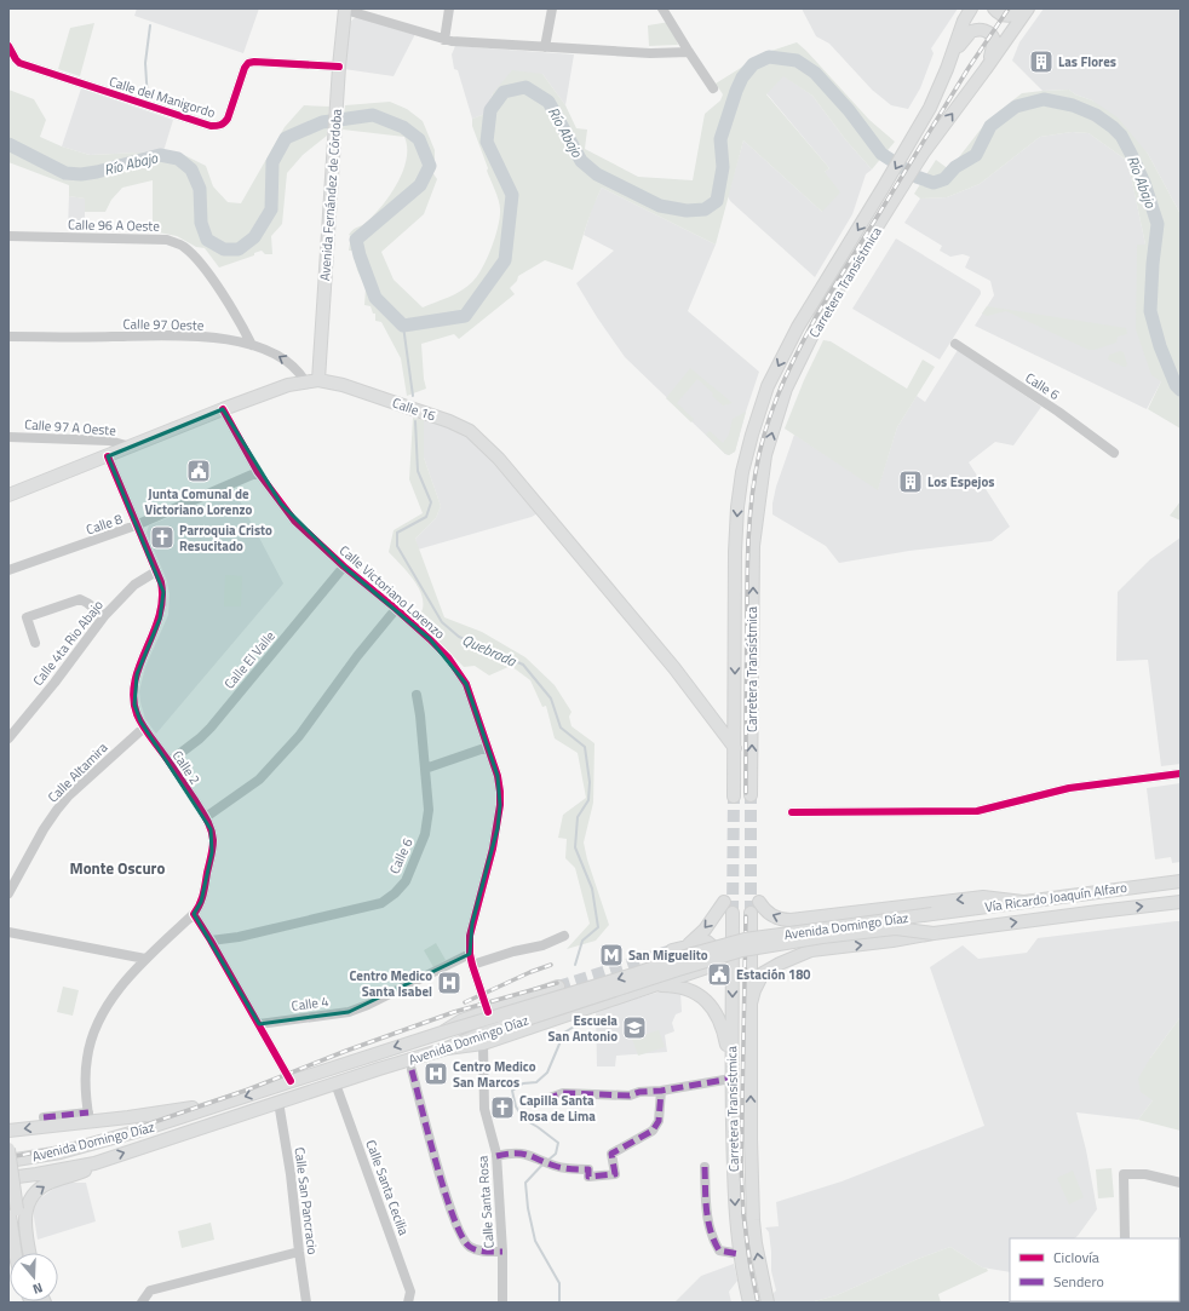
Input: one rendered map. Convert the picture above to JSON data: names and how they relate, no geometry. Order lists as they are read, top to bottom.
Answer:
{
  "streets": {
    "main road": [
      "Avenida Fernández de Córdoba",
      "Carretera Transístmica",
      "Calle 16",
      "Vía Ricardo Joaquín Alfaro",
      "Avenida Domingo Díaz"
    ],
    "street": [
      "Calle del Manigordo",
      "Calle 96 A Oeste",
      "Calle 97 Oeste",
      "Calle 6",
      "Calle 97 A Oeste",
      "Calle 8",
      "Calle Victoriano Lorenzo",
      "Calle 4ta Rio Abajo",
      "Calle El Valle",
      "Calle 2",
      "Calle Altamira",
      "Calle 4",
      "Calle Santa Cecilia",
      "Calle San Pancracio",
      "Calle Santa Rosa"
    ]
  },
  "crossings": [
    ["Calle del Manigordo", "Avenida Fernández de Córdoba"],
    ["Avenida Fernández de Córdoba", "Calle 16"],
    ["Calle 96 A Oeste", "Calle 97 Oeste"],
    ["Carretera Transístmica", "Calle 16"],
    ["Calle 97 Oeste", "Calle 16"],
    ["Calle 16", "Calle 97 A Oeste"],
    ["Calle 16", "Calle Victoriano Lorenzo"],
    ["Calle 16", "Calle 2"],
    ["Calle 8", "Calle Victoriano Lorenzo"],
    ["Calle 8", "Calle 2"],
    ["Calle Victoriano Lorenzo", "Calle El Valle"],
    ["Calle Victoriano Lorenzo", "Calle 4"],
    ["Calle 4ta Rio Abajo", "Calle 2"],
    ["Calle El Valle", "Calle 2"],
    ["Calle 2", "Calle Altamira"],
    ["Vía Ricardo Joaquín Alfaro", "Avenida Domingo Díaz"],
    ["Avenida Domingo Díaz", "Calle Santa Cecilia"],
    ["Avenida Domingo Díaz", "Calle San Pancracio"]
  ],
  "districts": ["Monte Oscuro"],
  "water": ["Río Abajo", "Quebrada"],
  "places": {
    "building": ["Las Flores", "Los Espejos"],
    "public building": ["Junta Comunal de Victoriano Lorenzo", "Estación 180"],
    "church": ["Parroquia Cristo Resucitado", "Capilla Santa Rosa de Lima"],
    "metro station": ["San Miguelito"],
    "hospital": ["Centro Medico Santa Isabel", "Centro Medico San Marcos"],
    "school or university": ["Escuela San Antonio"]
  },
  "legend": ["Ciclovía", "Sendero"],
  "north": "bottom"
}
